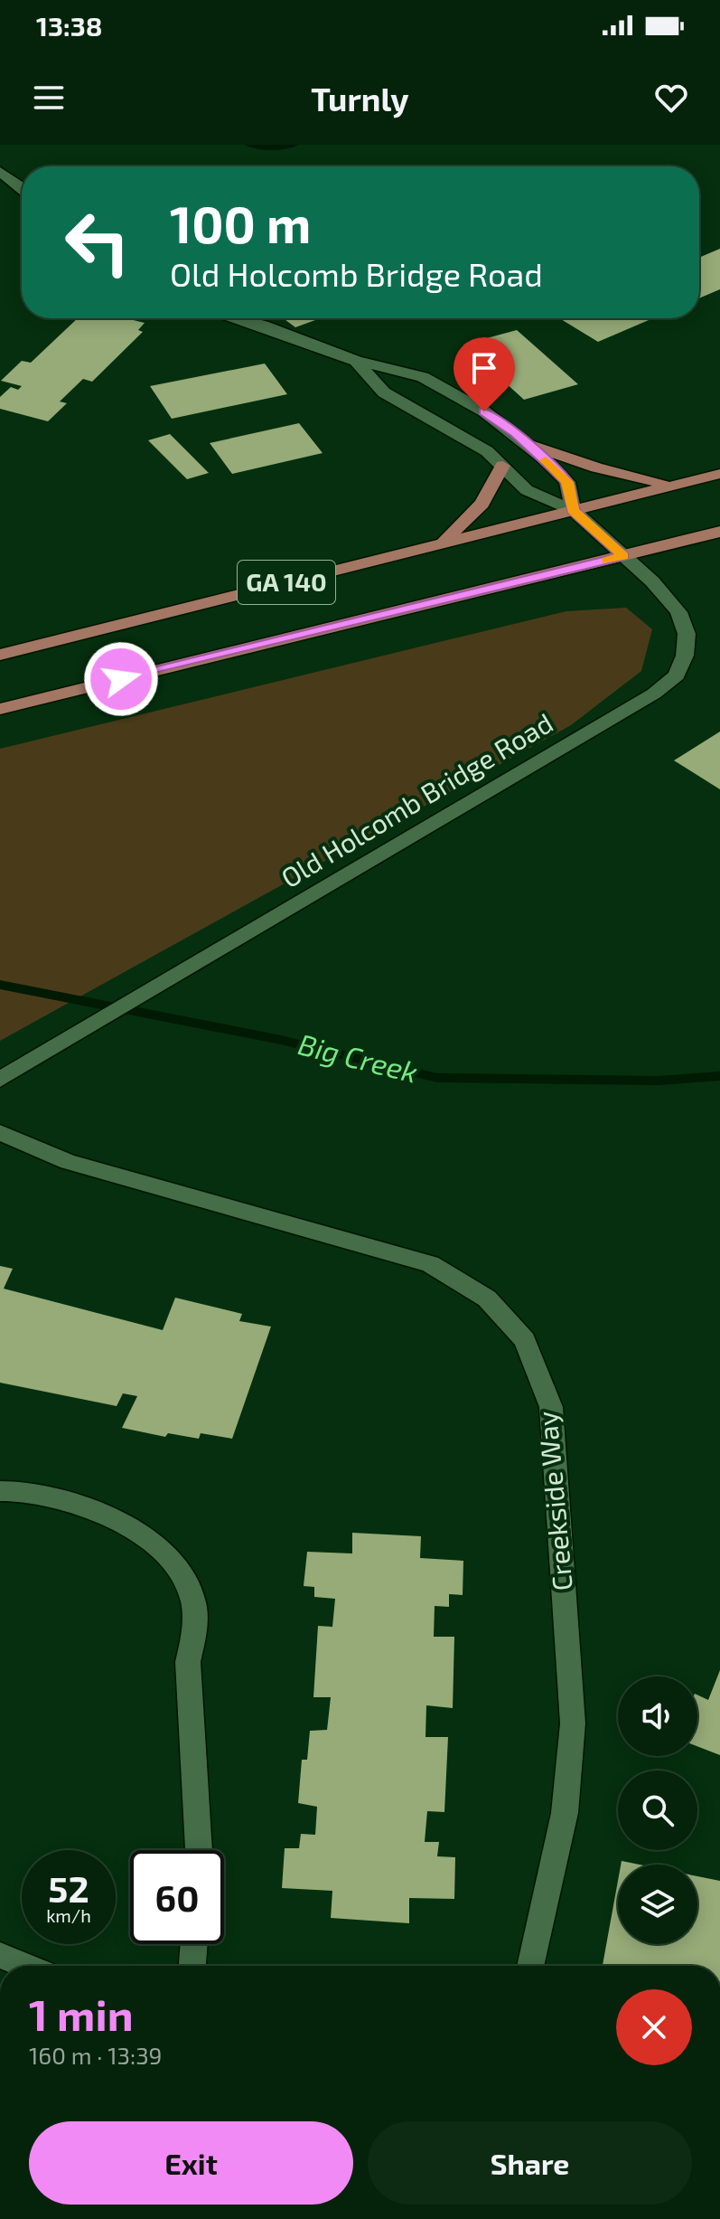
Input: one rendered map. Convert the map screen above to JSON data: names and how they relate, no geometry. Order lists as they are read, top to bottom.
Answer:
{
  "streets": {
    "main road": ["GA 140"],
    "street": ["Old Holcomb Bridge Road", "Creekside Way"]
  },
  "crossings": [
    ["GA 140", "Old Holcomb Bridge Road"]
  ],
  "water": ["Big Creek"],
  "page": {
    "status": "13:38",
    "header": "Turnly",
    "turn": ["100 m", "Old Holcomb Bridge Road"],
    "speed": "52 km/h",
    "limit": "60",
    "heading": ["1 min", "160 m · 13:39"],
    "buttons": ["Exit", "Share"]
  }
}
